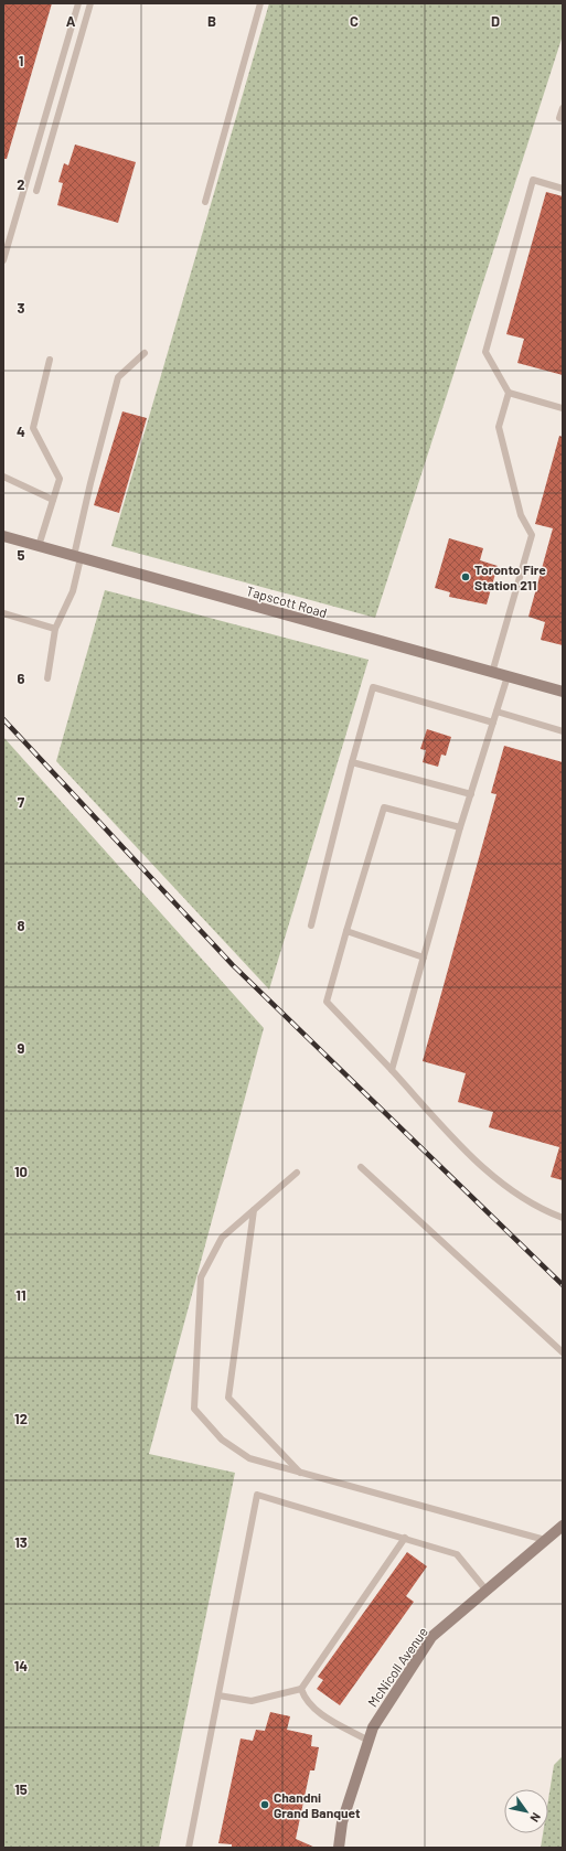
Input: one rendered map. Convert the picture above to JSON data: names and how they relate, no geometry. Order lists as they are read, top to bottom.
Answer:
{
  "streets": {
    "street": ["Tapscott Road", "McNicoll Avenue"]
  },
  "places": ["Toronto Fire Station 211", "Chandni Grand Banquet"],
  "north": "bottom right",
  "grid": {
    "columns": [
      "A",
      "B",
      "C",
      "D"
    ],
    "rows": [
      "1",
      "2",
      "3",
      "4",
      "5",
      "6",
      "7",
      "8",
      "9",
      "10",
      "11",
      "12",
      "13",
      "14",
      "15"
    ]
  }
}
